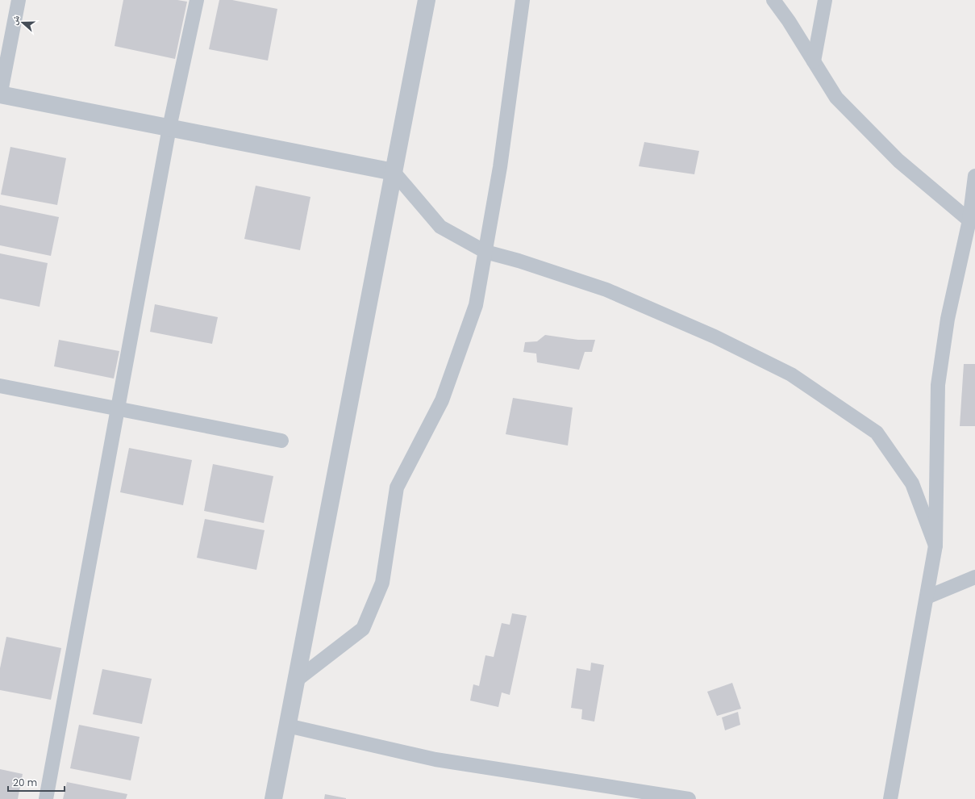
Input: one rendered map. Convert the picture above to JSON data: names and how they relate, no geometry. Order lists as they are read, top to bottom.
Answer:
{
  "scale_bar": "20 m",
  "north": "left"
}
